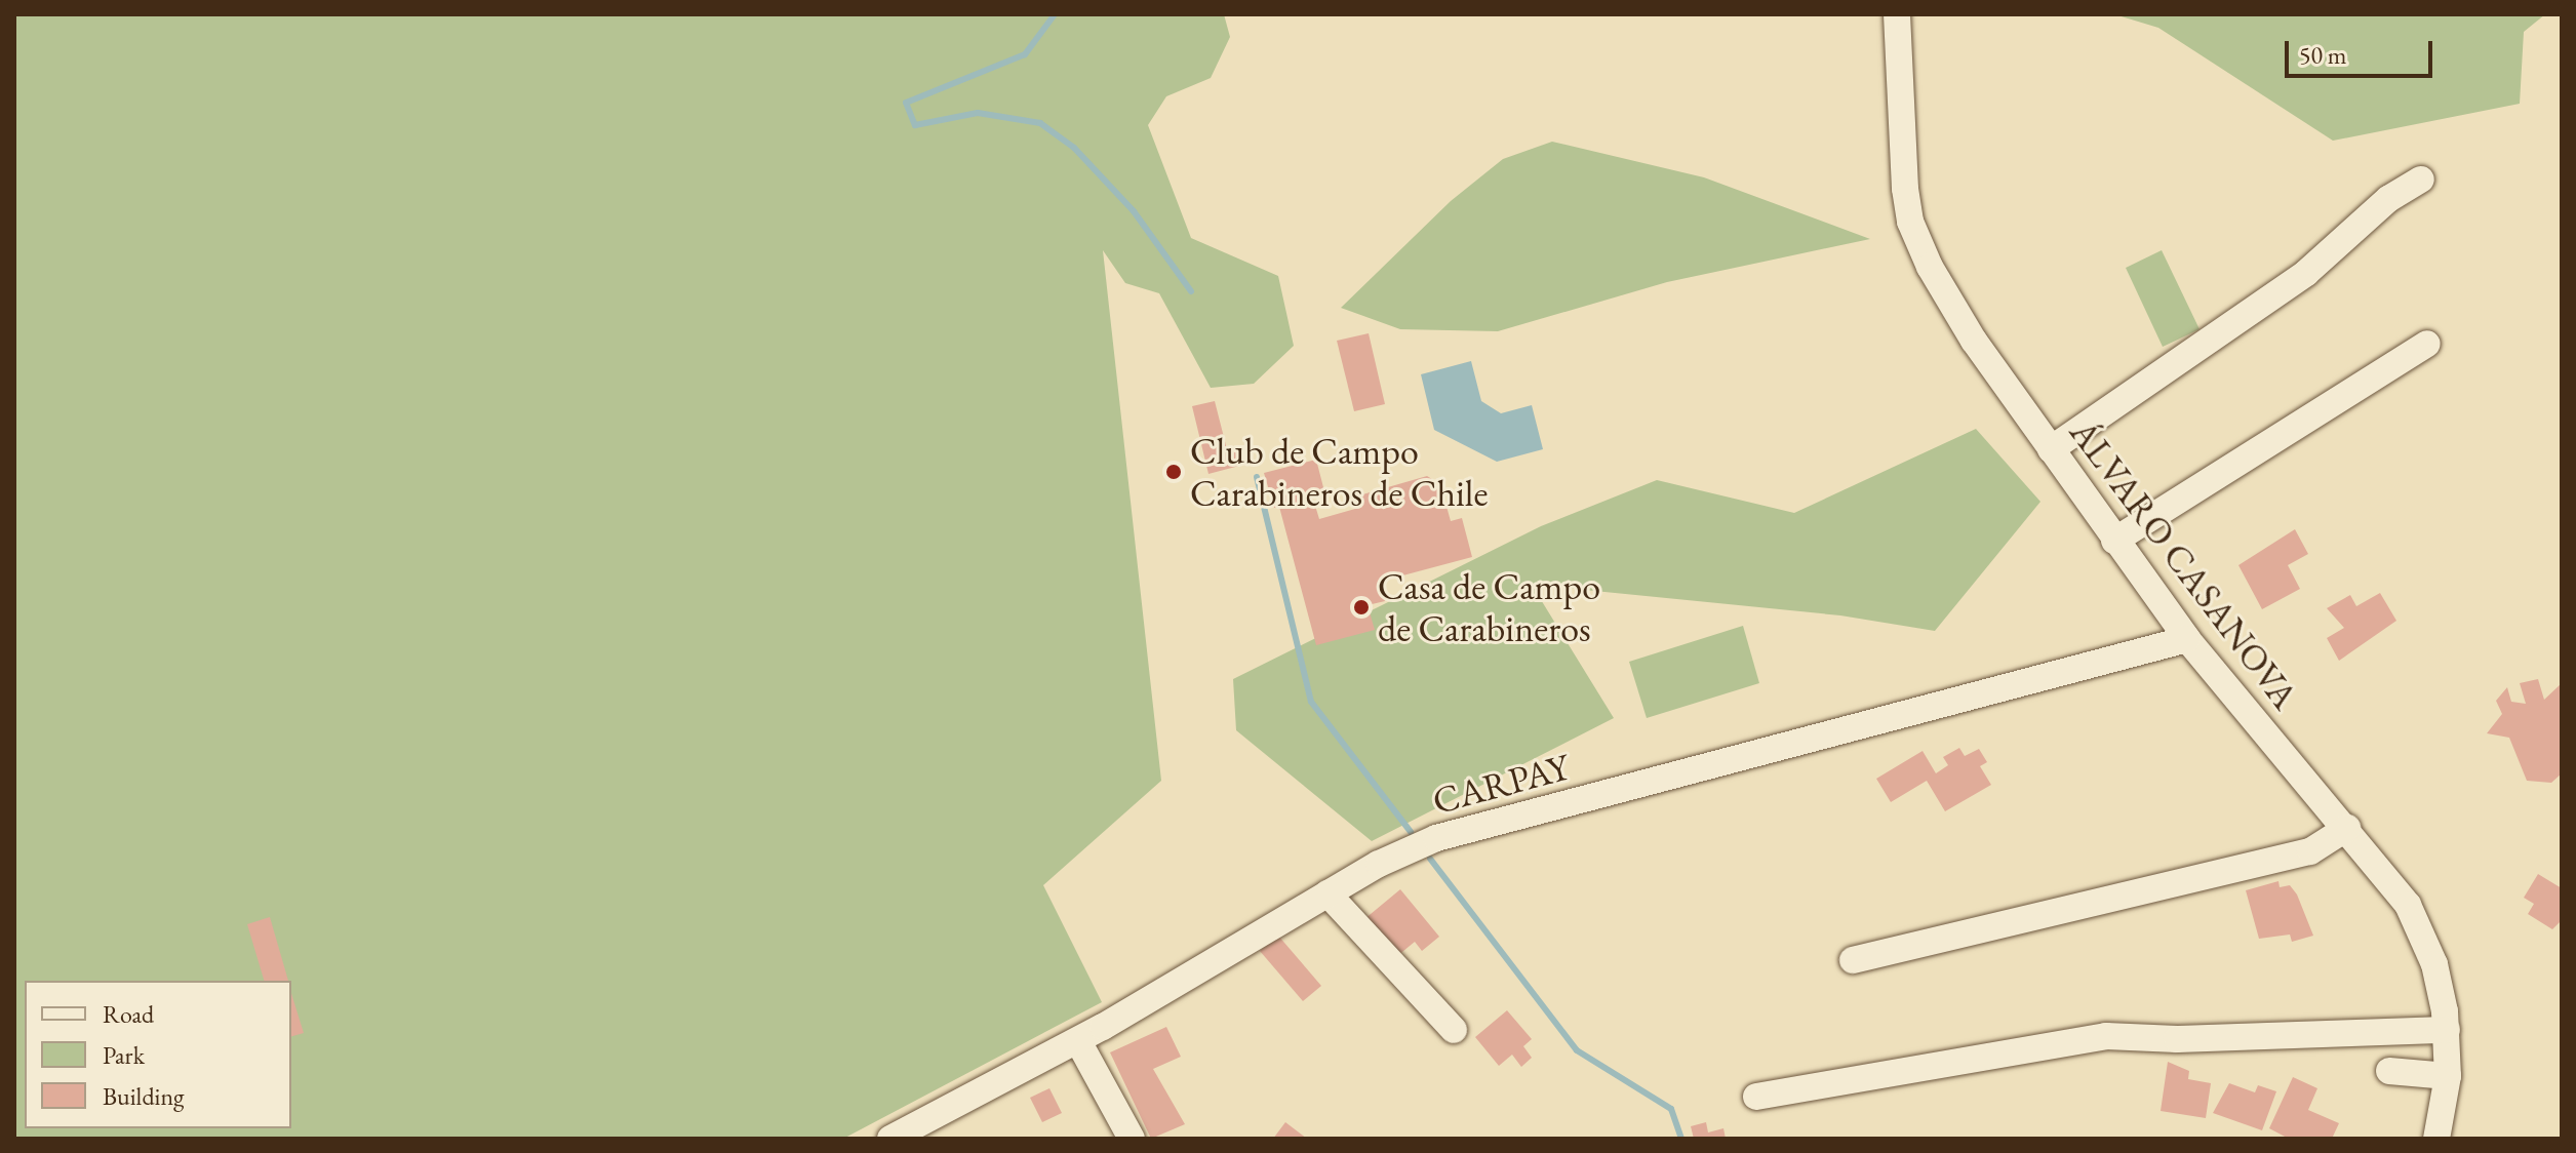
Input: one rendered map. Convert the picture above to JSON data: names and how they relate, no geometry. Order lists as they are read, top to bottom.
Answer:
{
  "streets": {
    "street": ["ÁLVARO CASANOVA", "CARPAY"]
  },
  "crossings": [
    ["ÁLVARO CASANOVA", "CARPAY"]
  ],
  "places": ["Club de Campo Carabineros de Chile", "Casa de Campo de Carabineros"],
  "legend": ["Road", "Park", "Building"],
  "scale_bar": "50 m"
}
